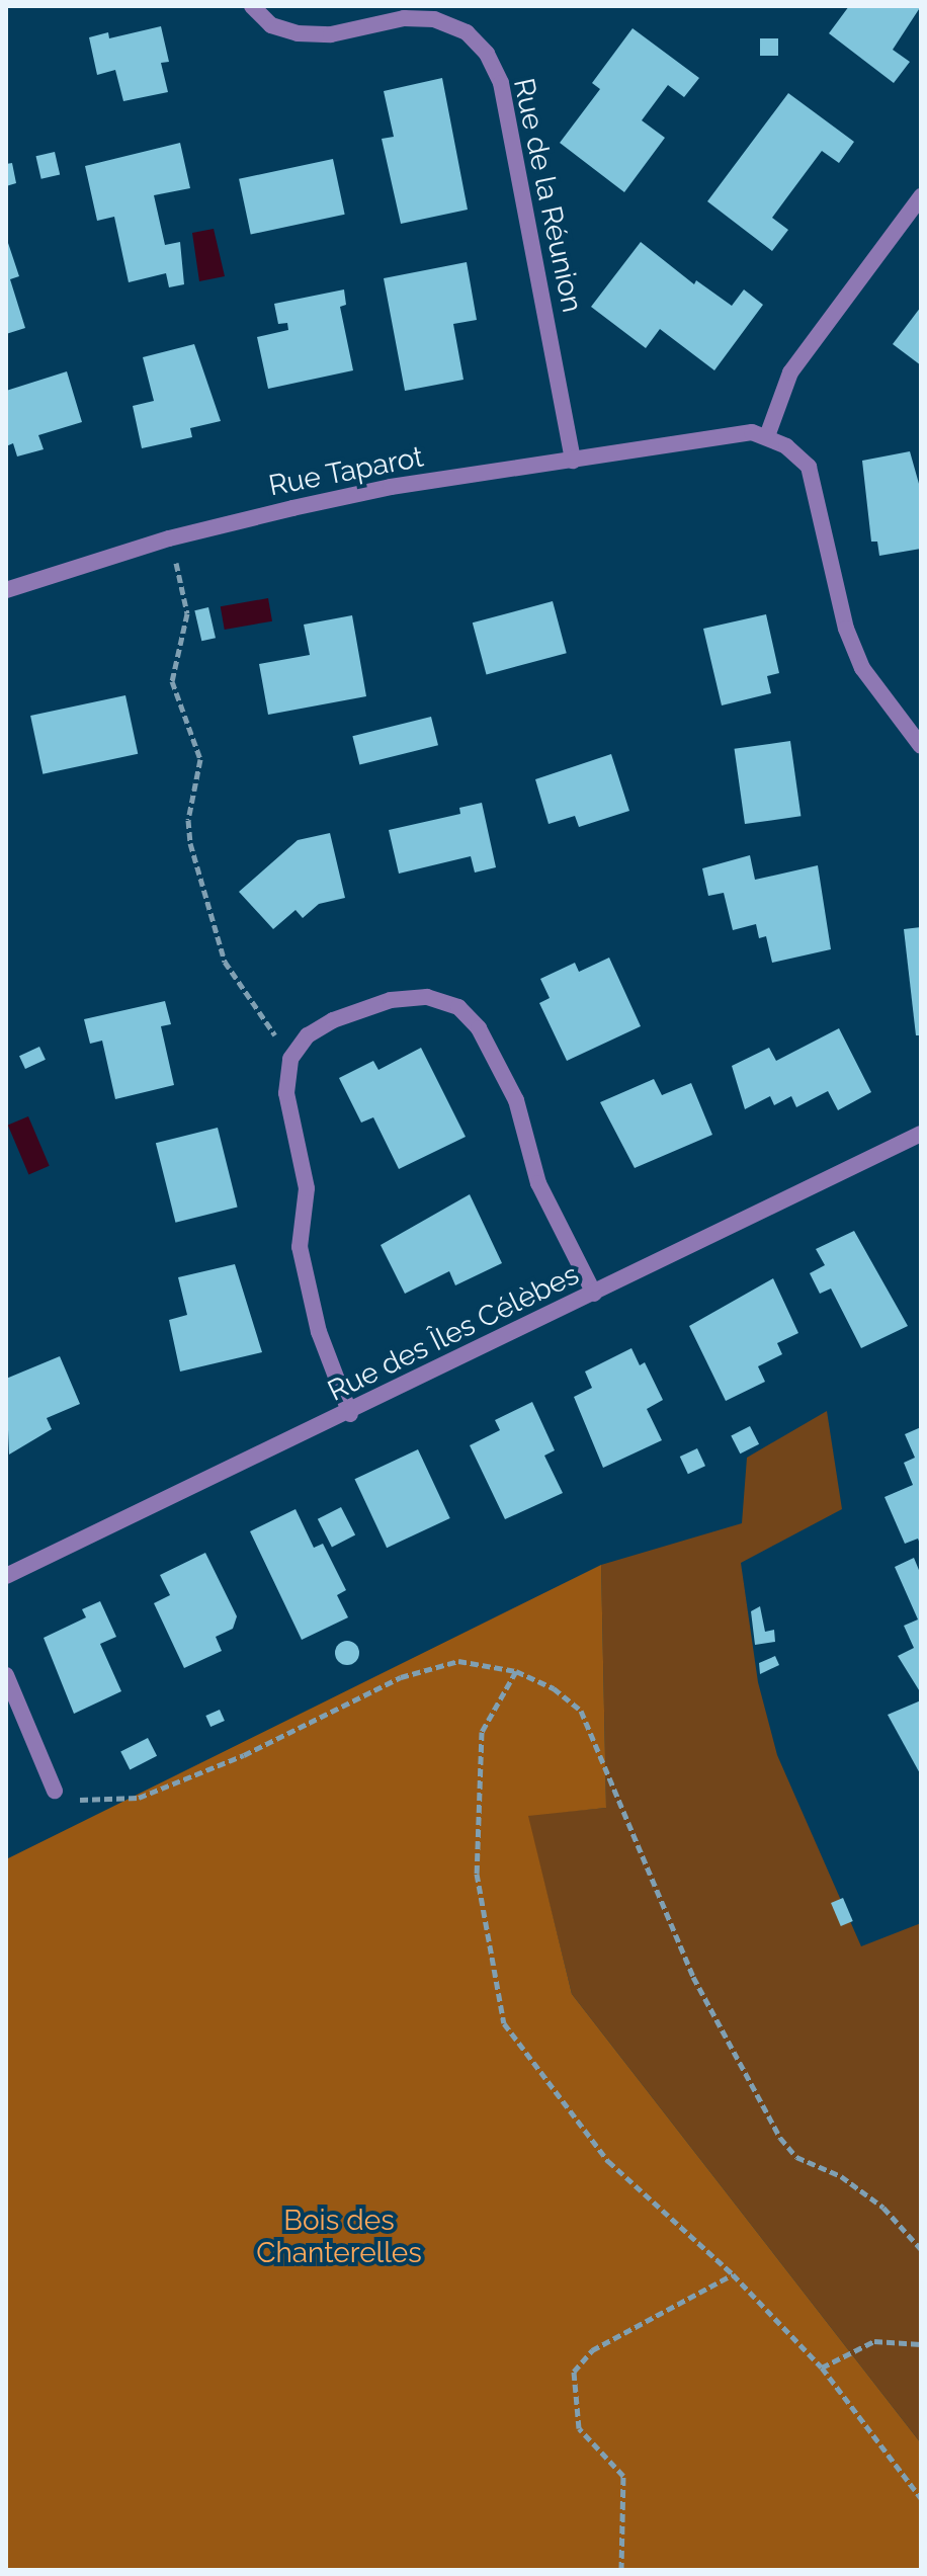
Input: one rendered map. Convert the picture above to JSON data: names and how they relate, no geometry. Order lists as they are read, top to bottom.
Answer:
{
  "streets": {
    "street": ["Rue de la Réunion", "Rue Taparot", "Rue des Îles Célèbes"]
  },
  "crossings": [
    ["Rue de la Réunion", "Rue Taparot"]
  ],
  "parks": ["Bois des Chanterelles"]
}
